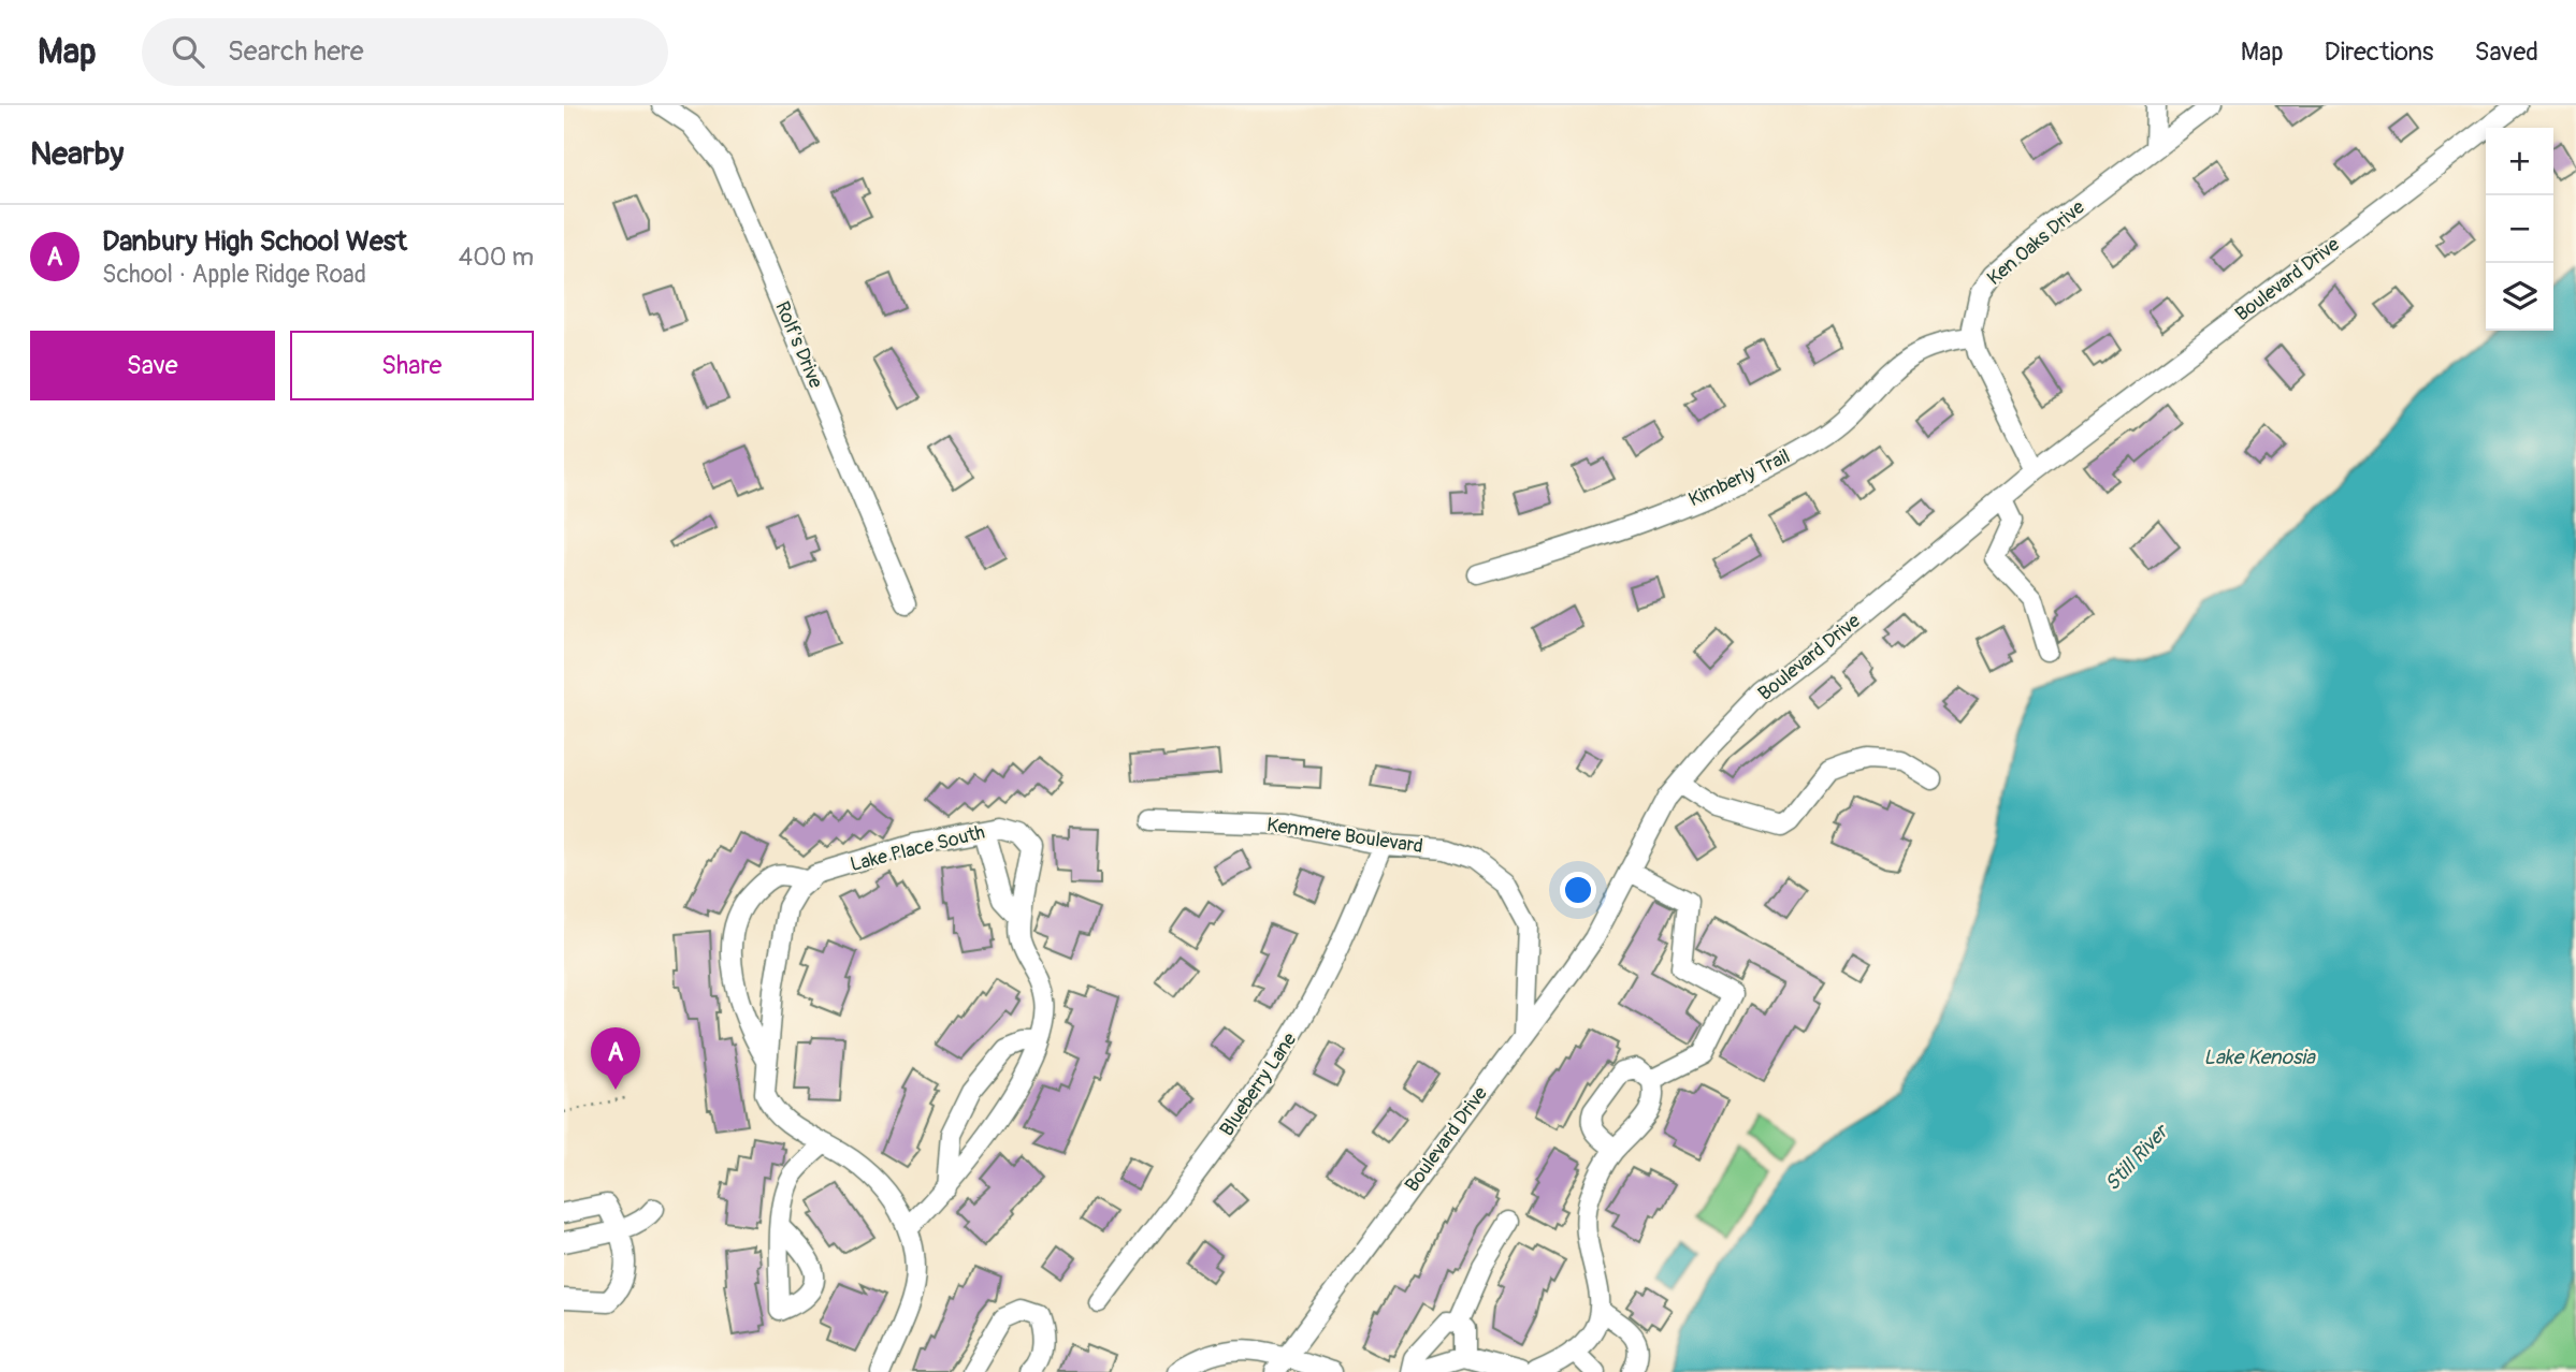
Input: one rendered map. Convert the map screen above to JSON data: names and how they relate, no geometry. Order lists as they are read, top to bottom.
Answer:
{
  "streets": {
    "street": [
      "Ken Oaks Drive",
      "Boulevard Drive",
      "Rolf's Drive",
      "Kimberly Trail",
      "Kenmere Boulevard",
      "Lake Place South",
      "Blueberry Lane"
    ]
  },
  "crossings": [
    ["Ken Oaks Drive", "Kimberly Trail"],
    ["Boulevard Drive", "Kenmere Boulevard"],
    ["Kenmere Boulevard", "Blueberry Lane"]
  ],
  "water": ["Lake Kenosia", "Still River"],
  "page": {
    "header": "Map",
    "search": "Search here",
    "nav": ["Map", "Directions", "Saved"],
    "heading": "Nearby",
    "map_buttons": ["+", "−"],
    "list": [
      {
        "mark": "A",
        "name": "Danbury High School West",
        "note": "School · Apple Ridge Road",
        "value": "400 m"
      }
    ],
    "buttons": ["Save", "Share"],
    "pins": "A"
  }
}
